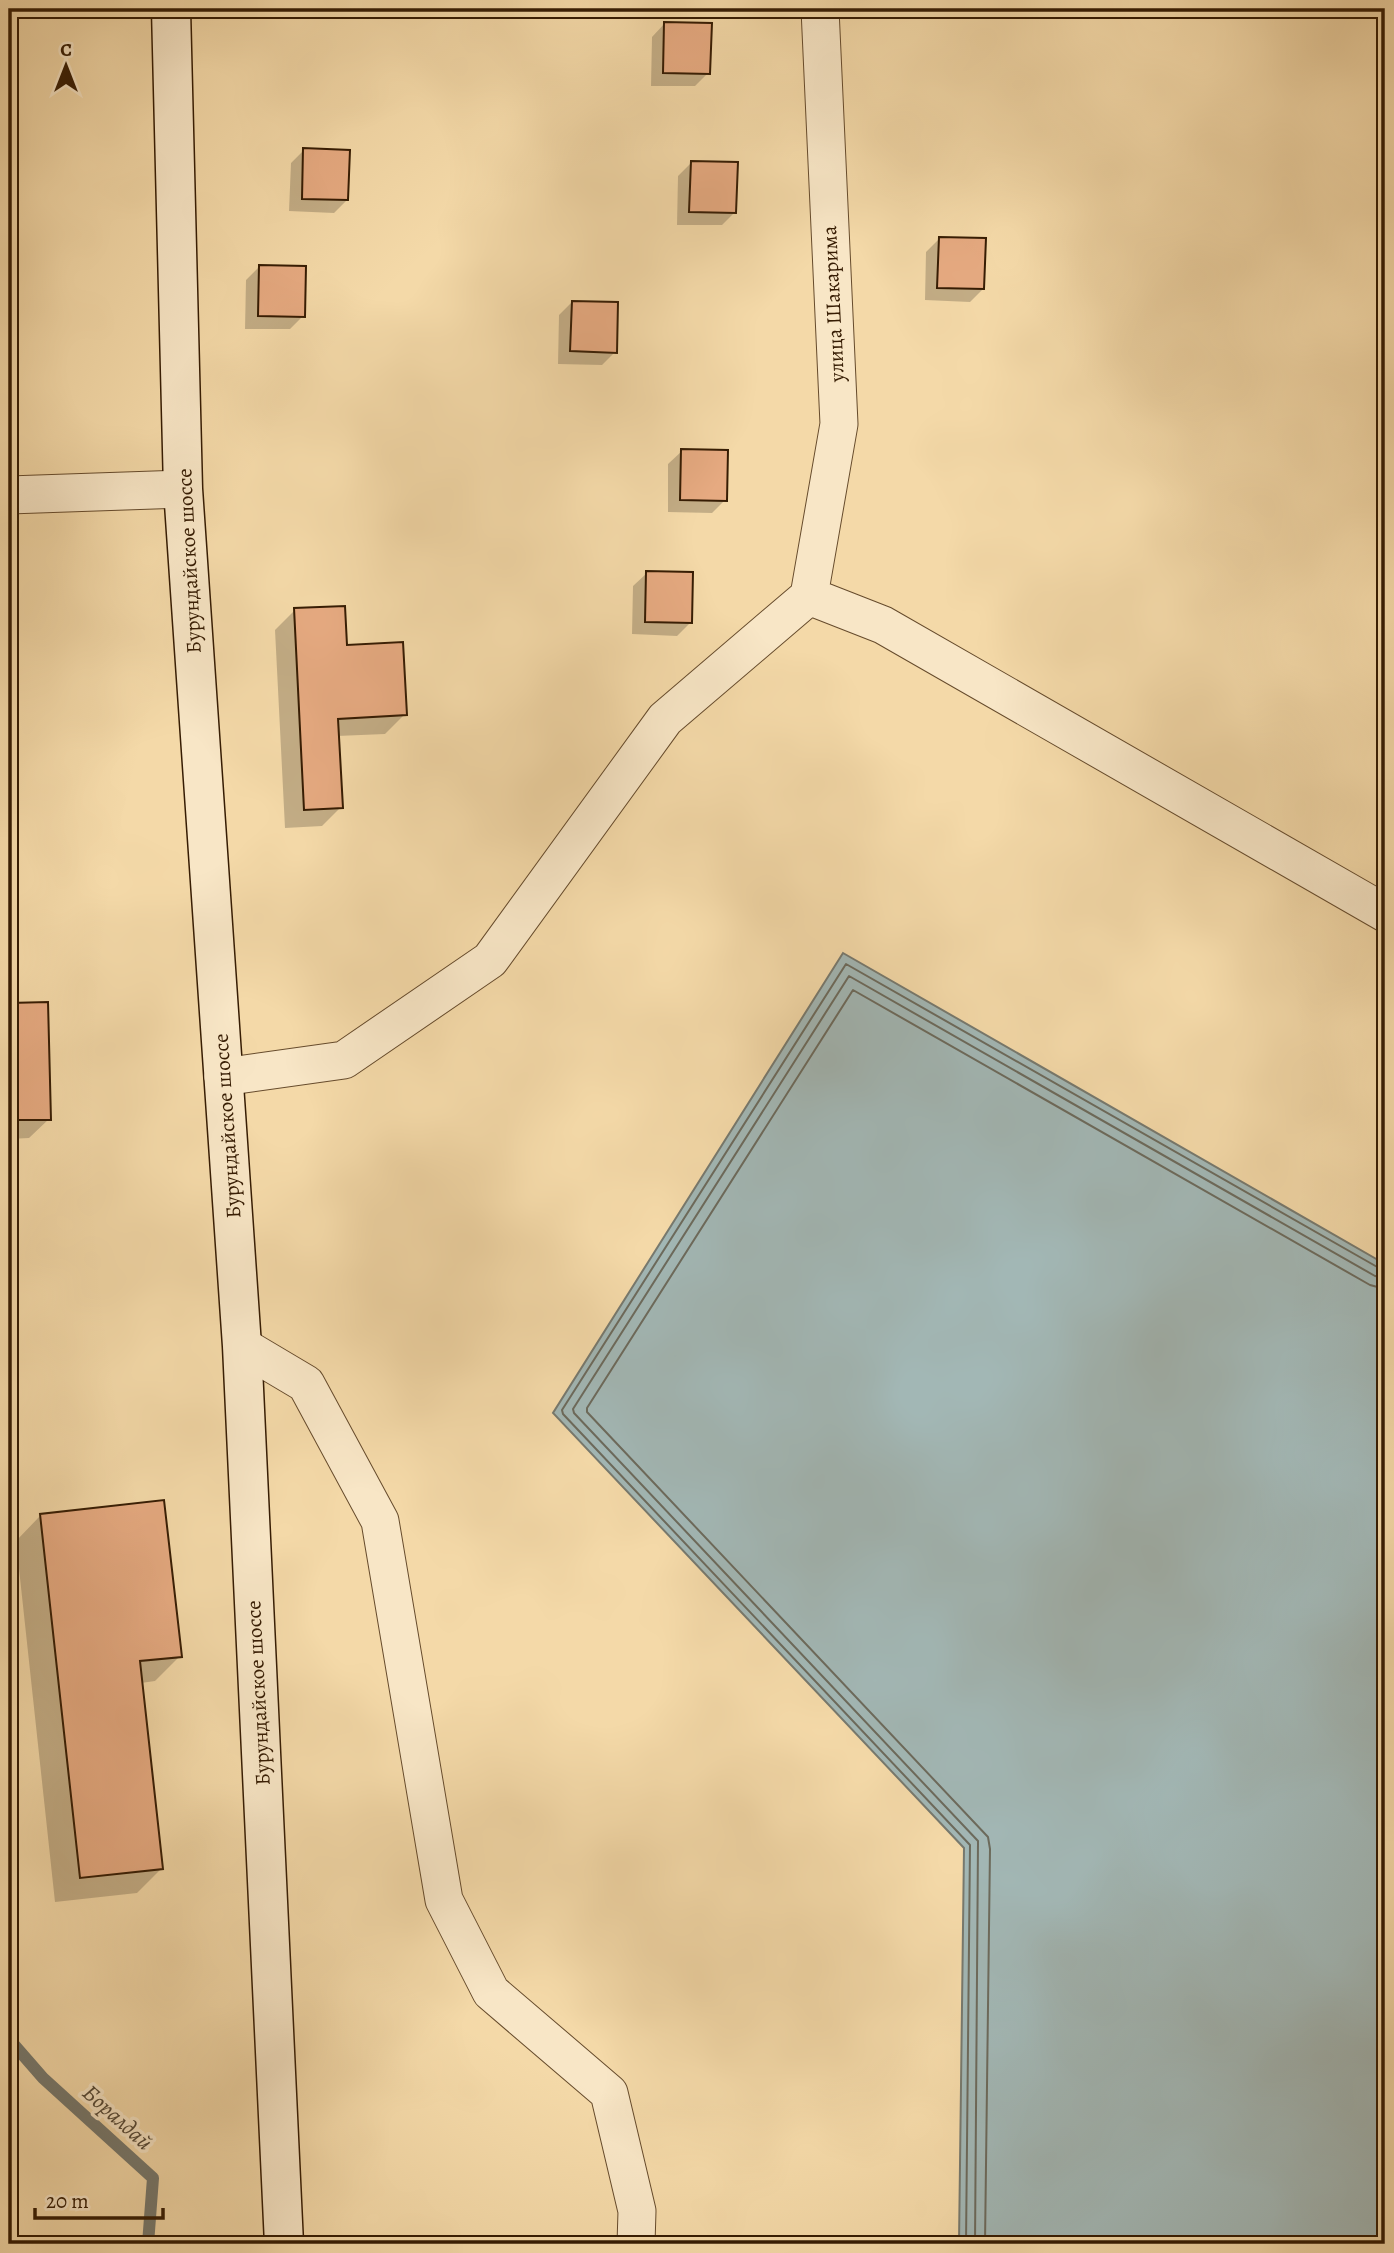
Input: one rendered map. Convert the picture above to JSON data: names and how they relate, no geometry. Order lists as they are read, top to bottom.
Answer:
{
  "streets": {
    "main road": ["Бурундайское шоссе"],
    "street": ["улица Шакарима"]
  },
  "water": ["Боралдай"],
  "scale_bar": "20 m",
  "north": "top"
}
